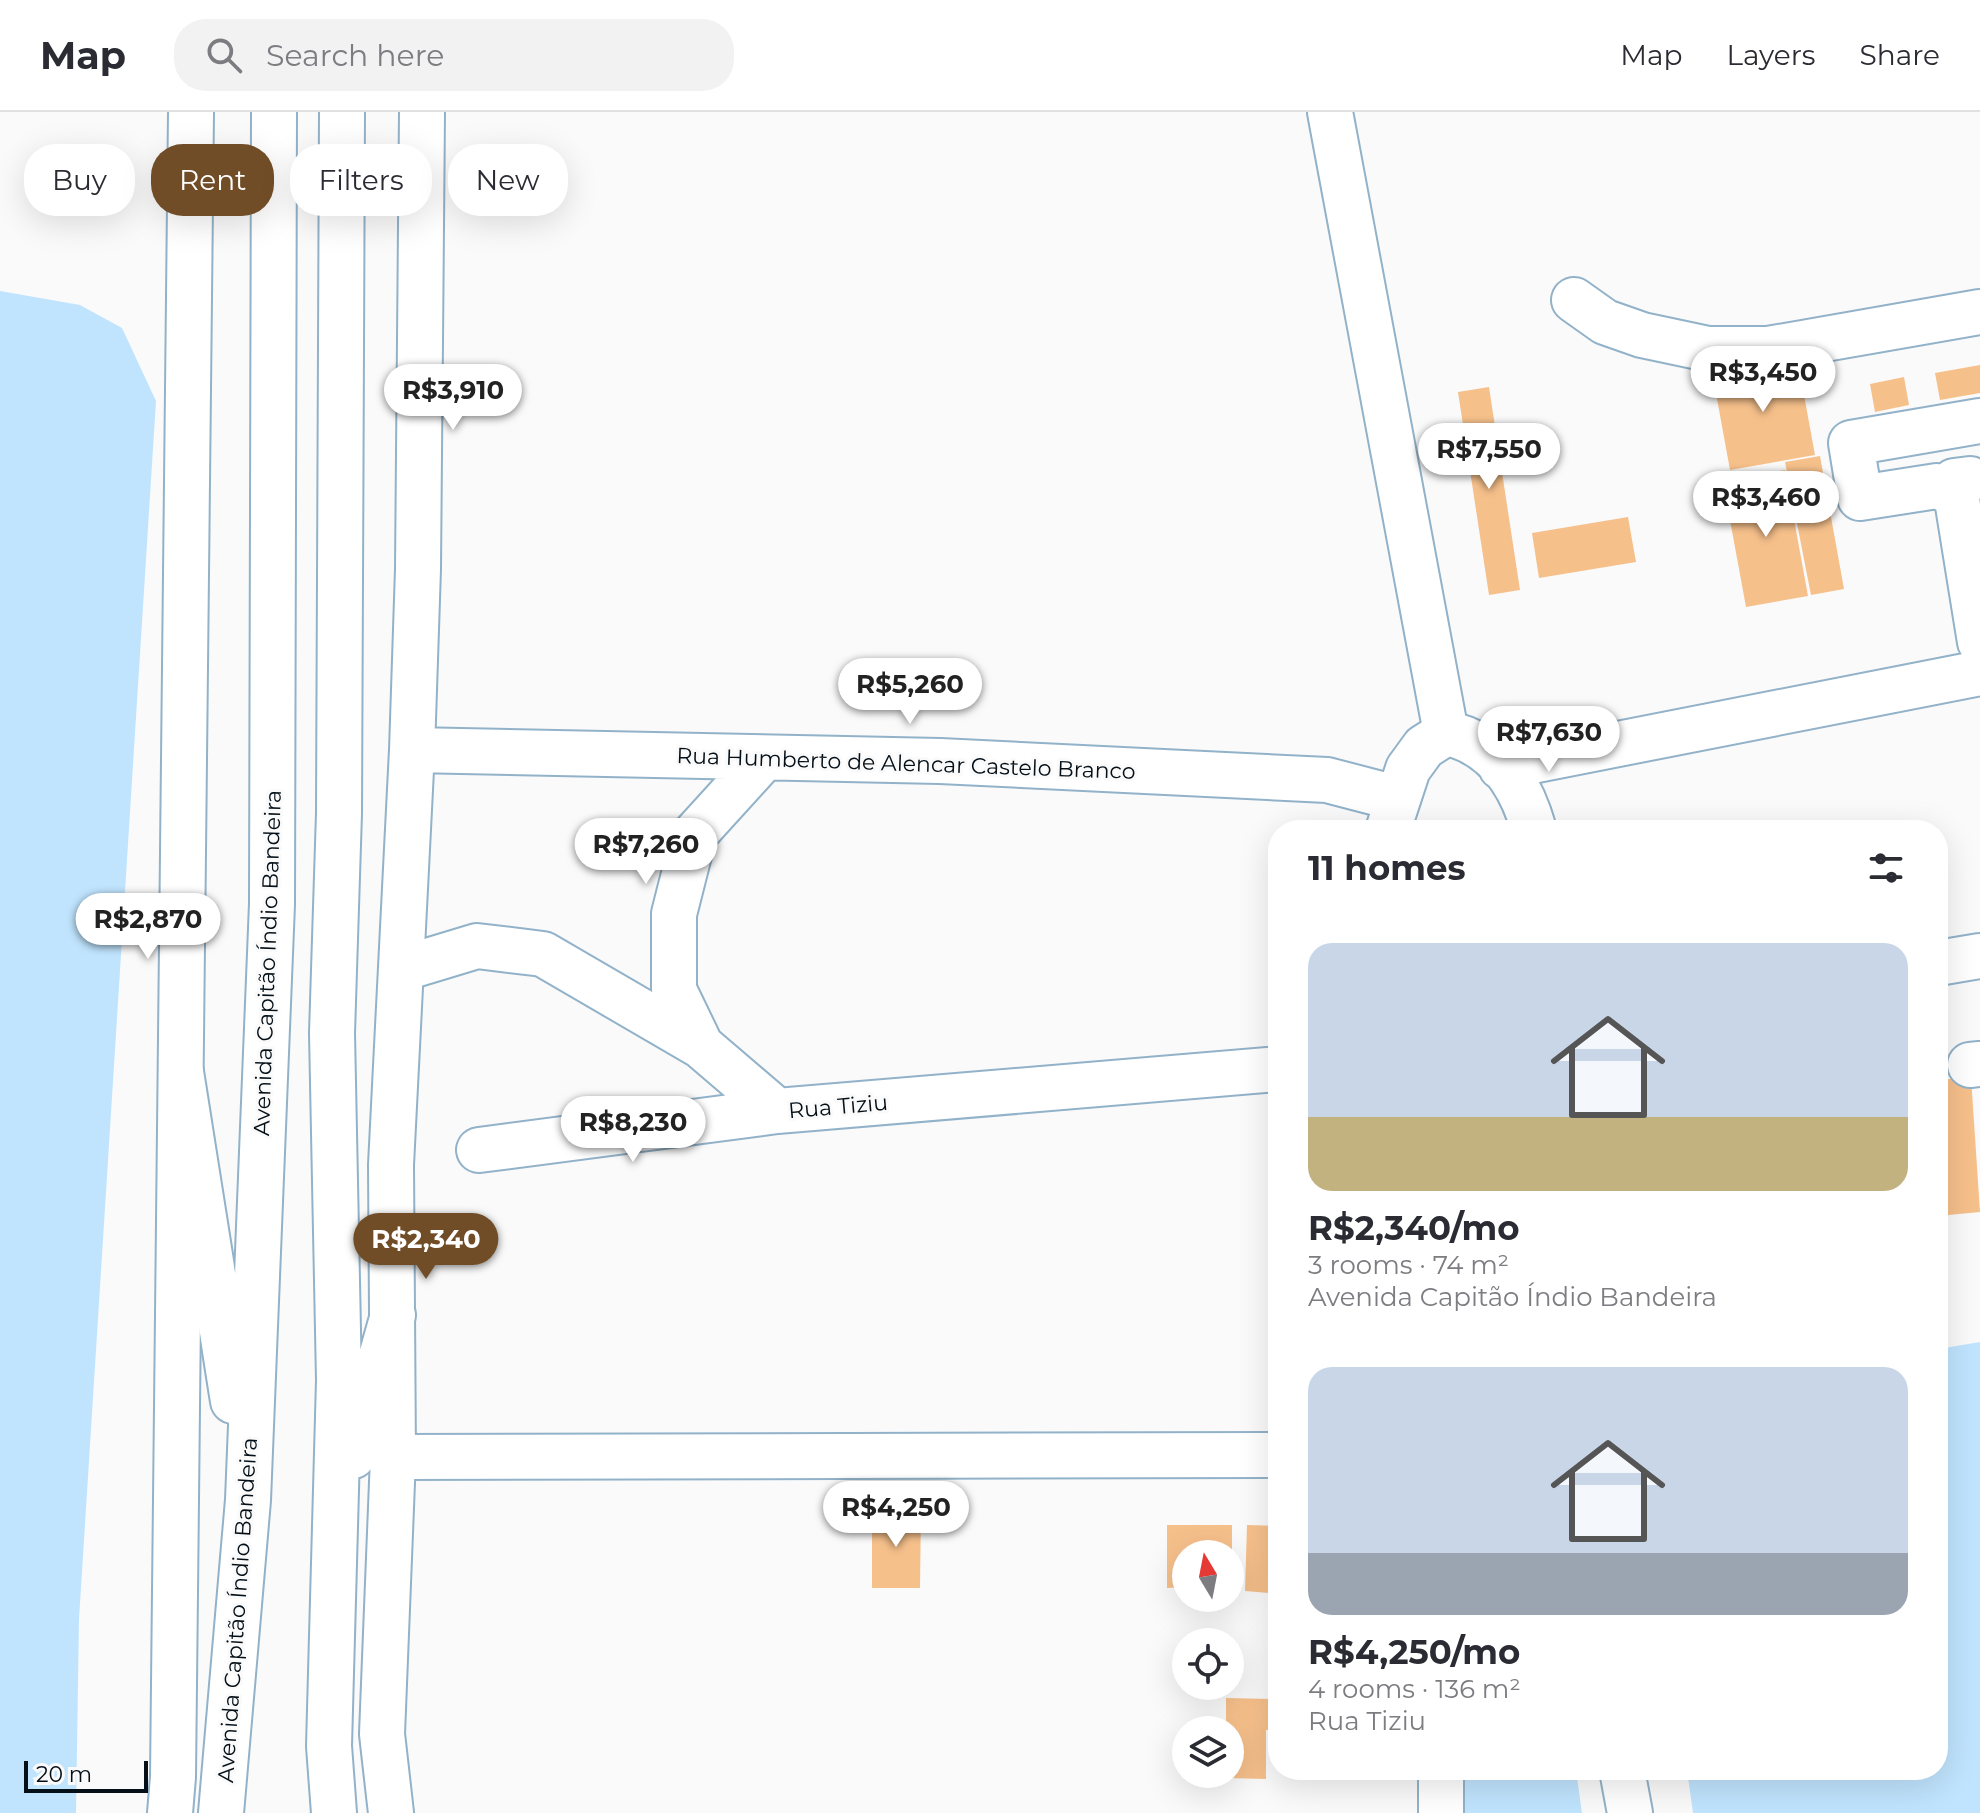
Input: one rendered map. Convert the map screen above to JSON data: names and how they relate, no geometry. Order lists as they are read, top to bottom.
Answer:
{
  "streets": {
    "street": ["Rua Humberto de Alencar Castelo Branco", "Avenida Capitão Índio Bandeira", "Rua Tiziu"]
  },
  "scale_bar": "20 m",
  "north": "top",
  "page": {
    "header": "Map",
    "search": "Search here",
    "nav": ["Map", "Layers", "Share"],
    "chip": [
      "Buy",
      "Rent",
      "Filters",
      "New"
    ],
    "price": [
      "R$3,450",
      "R$3,910",
      "R$7,550",
      "R$3,460",
      "R$5,260",
      "R$7,630",
      "R$7,260",
      "R$2,870",
      "R$8,230",
      "R$2,340",
      "R$4,250"
    ],
    "heading": "11 homes",
    "list": [
      {
        "name": "R$2,340/mo",
        "note": "3 rooms · 74 m² · Avenida Capitão Índio Bandeira"
      },
      {
        "name": "R$4,250/mo",
        "note": "4 rooms · 136 m² · Rua Tiziu"
      }
    ],
    "scale": "20 m"
  }
}
